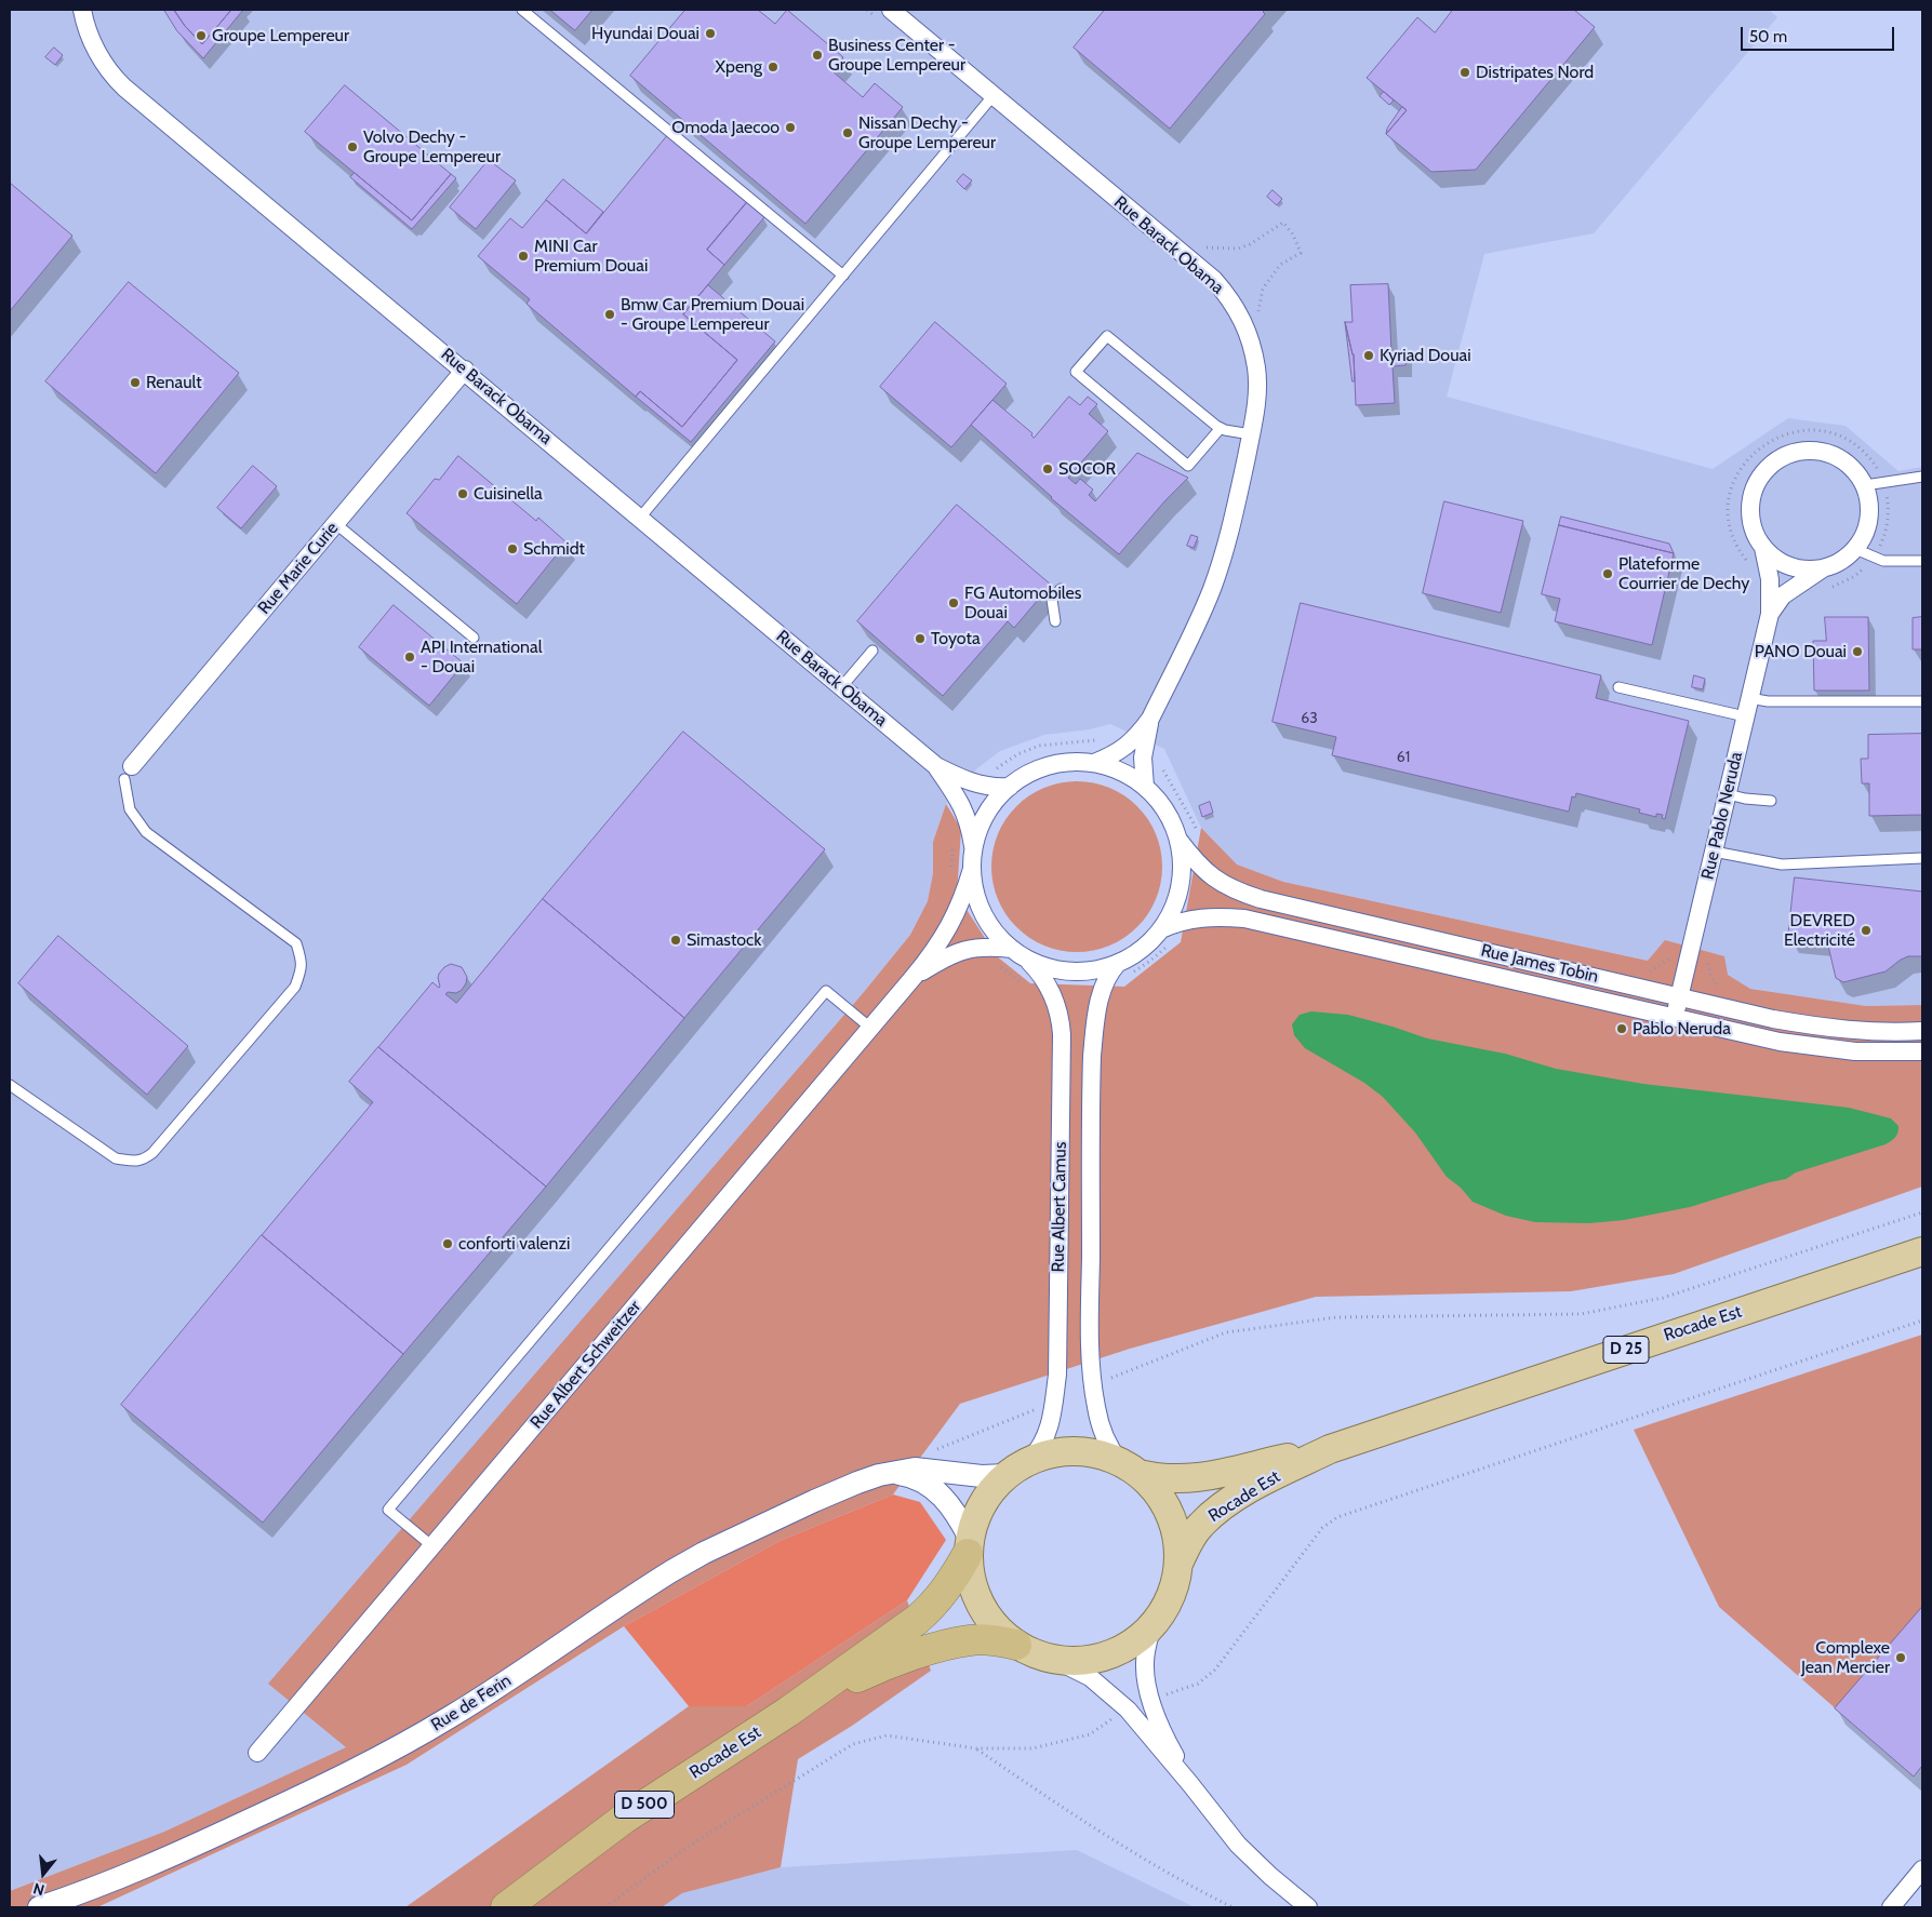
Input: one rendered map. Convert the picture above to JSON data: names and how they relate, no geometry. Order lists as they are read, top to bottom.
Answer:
{
  "streets": {
    "highway": ["Rocade Est", "D 500"],
    "main road": ["D 25"],
    "street": [
      "Rue Barack Obama",
      "Rue Marie Curie",
      "Rue Pablo Neruda",
      "Rue James Tobin",
      "Rue Albert Camus",
      "Rue Albert Schweitzer",
      "Rue de Ferin"
    ]
  },
  "crossings": [
    ["Rue Barack Obama", "Rue Marie Curie"],
    ["Rue Barack Obama", "Rue Albert Camus"],
    ["Rue Barack Obama", "Rue Albert Schweitzer"],
    ["Rue Pablo Neruda", "Rue James Tobin"],
    ["Rue Albert Camus", "Rocade Est"],
    ["Rue Albert Camus", "Rue Albert Schweitzer"],
    ["Rocade Est", "Rue de Ferin"]
  ],
  "places": [
    "Hyundai Douai",
    "Groupe Lempereur",
    "Business Center - Groupe Lempereur",
    "Xpeng",
    "Distripates Nord",
    "Omoda Jaecoo",
    "Nissan Dechy - Groupe Lempereur",
    "Volvo Dechy - Groupe Lempereur",
    "MINI Car Premium Douai",
    "Bmw Car Premium Douai - Groupe Lempereur",
    "Kyriad Douai",
    "Renault",
    "SOCOR",
    "Cuisinella",
    "Schmidt",
    "Plateforme Courrier de Dechy",
    "FG Automobiles Douai",
    "Toyota",
    "PANO Douai",
    "API International - Douai",
    "DEVRED Electricité",
    "Simastock",
    "Pablo Neruda",
    "conforti valenzi",
    "Complexe Jean Mercier"
  ],
  "house_numbers": ["63", "61"],
  "scale_bar": "50 m",
  "north": "bottom"
}
